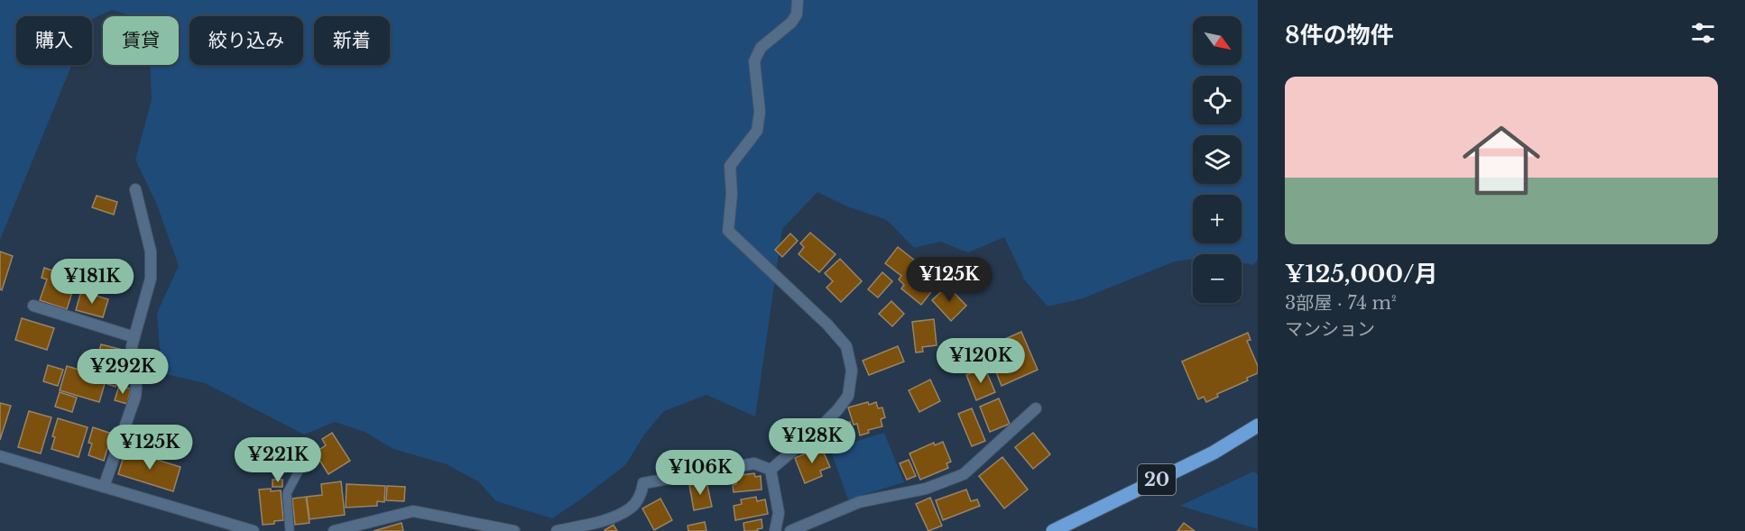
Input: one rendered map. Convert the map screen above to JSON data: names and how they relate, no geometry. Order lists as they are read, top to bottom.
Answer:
{
  "streets": {
    "main road": ["20"]
  },
  "north": "bottom right",
  "page": {
    "heading": "8件の物件",
    "map_buttons": ["+", "−"],
    "chip": [
      "購入",
      "賃貸",
      "絞り込み",
      "新着"
    ],
    "list": [
      {
        "name": "¥125,000/月",
        "note": "3部屋 · 74 m² · マンション"
      }
    ],
    "price": [
      "¥125K",
      "¥181K",
      "¥120K",
      "¥292K",
      "¥128K",
      "¥125K",
      "¥221K",
      "¥106K"
    ]
  }
}
